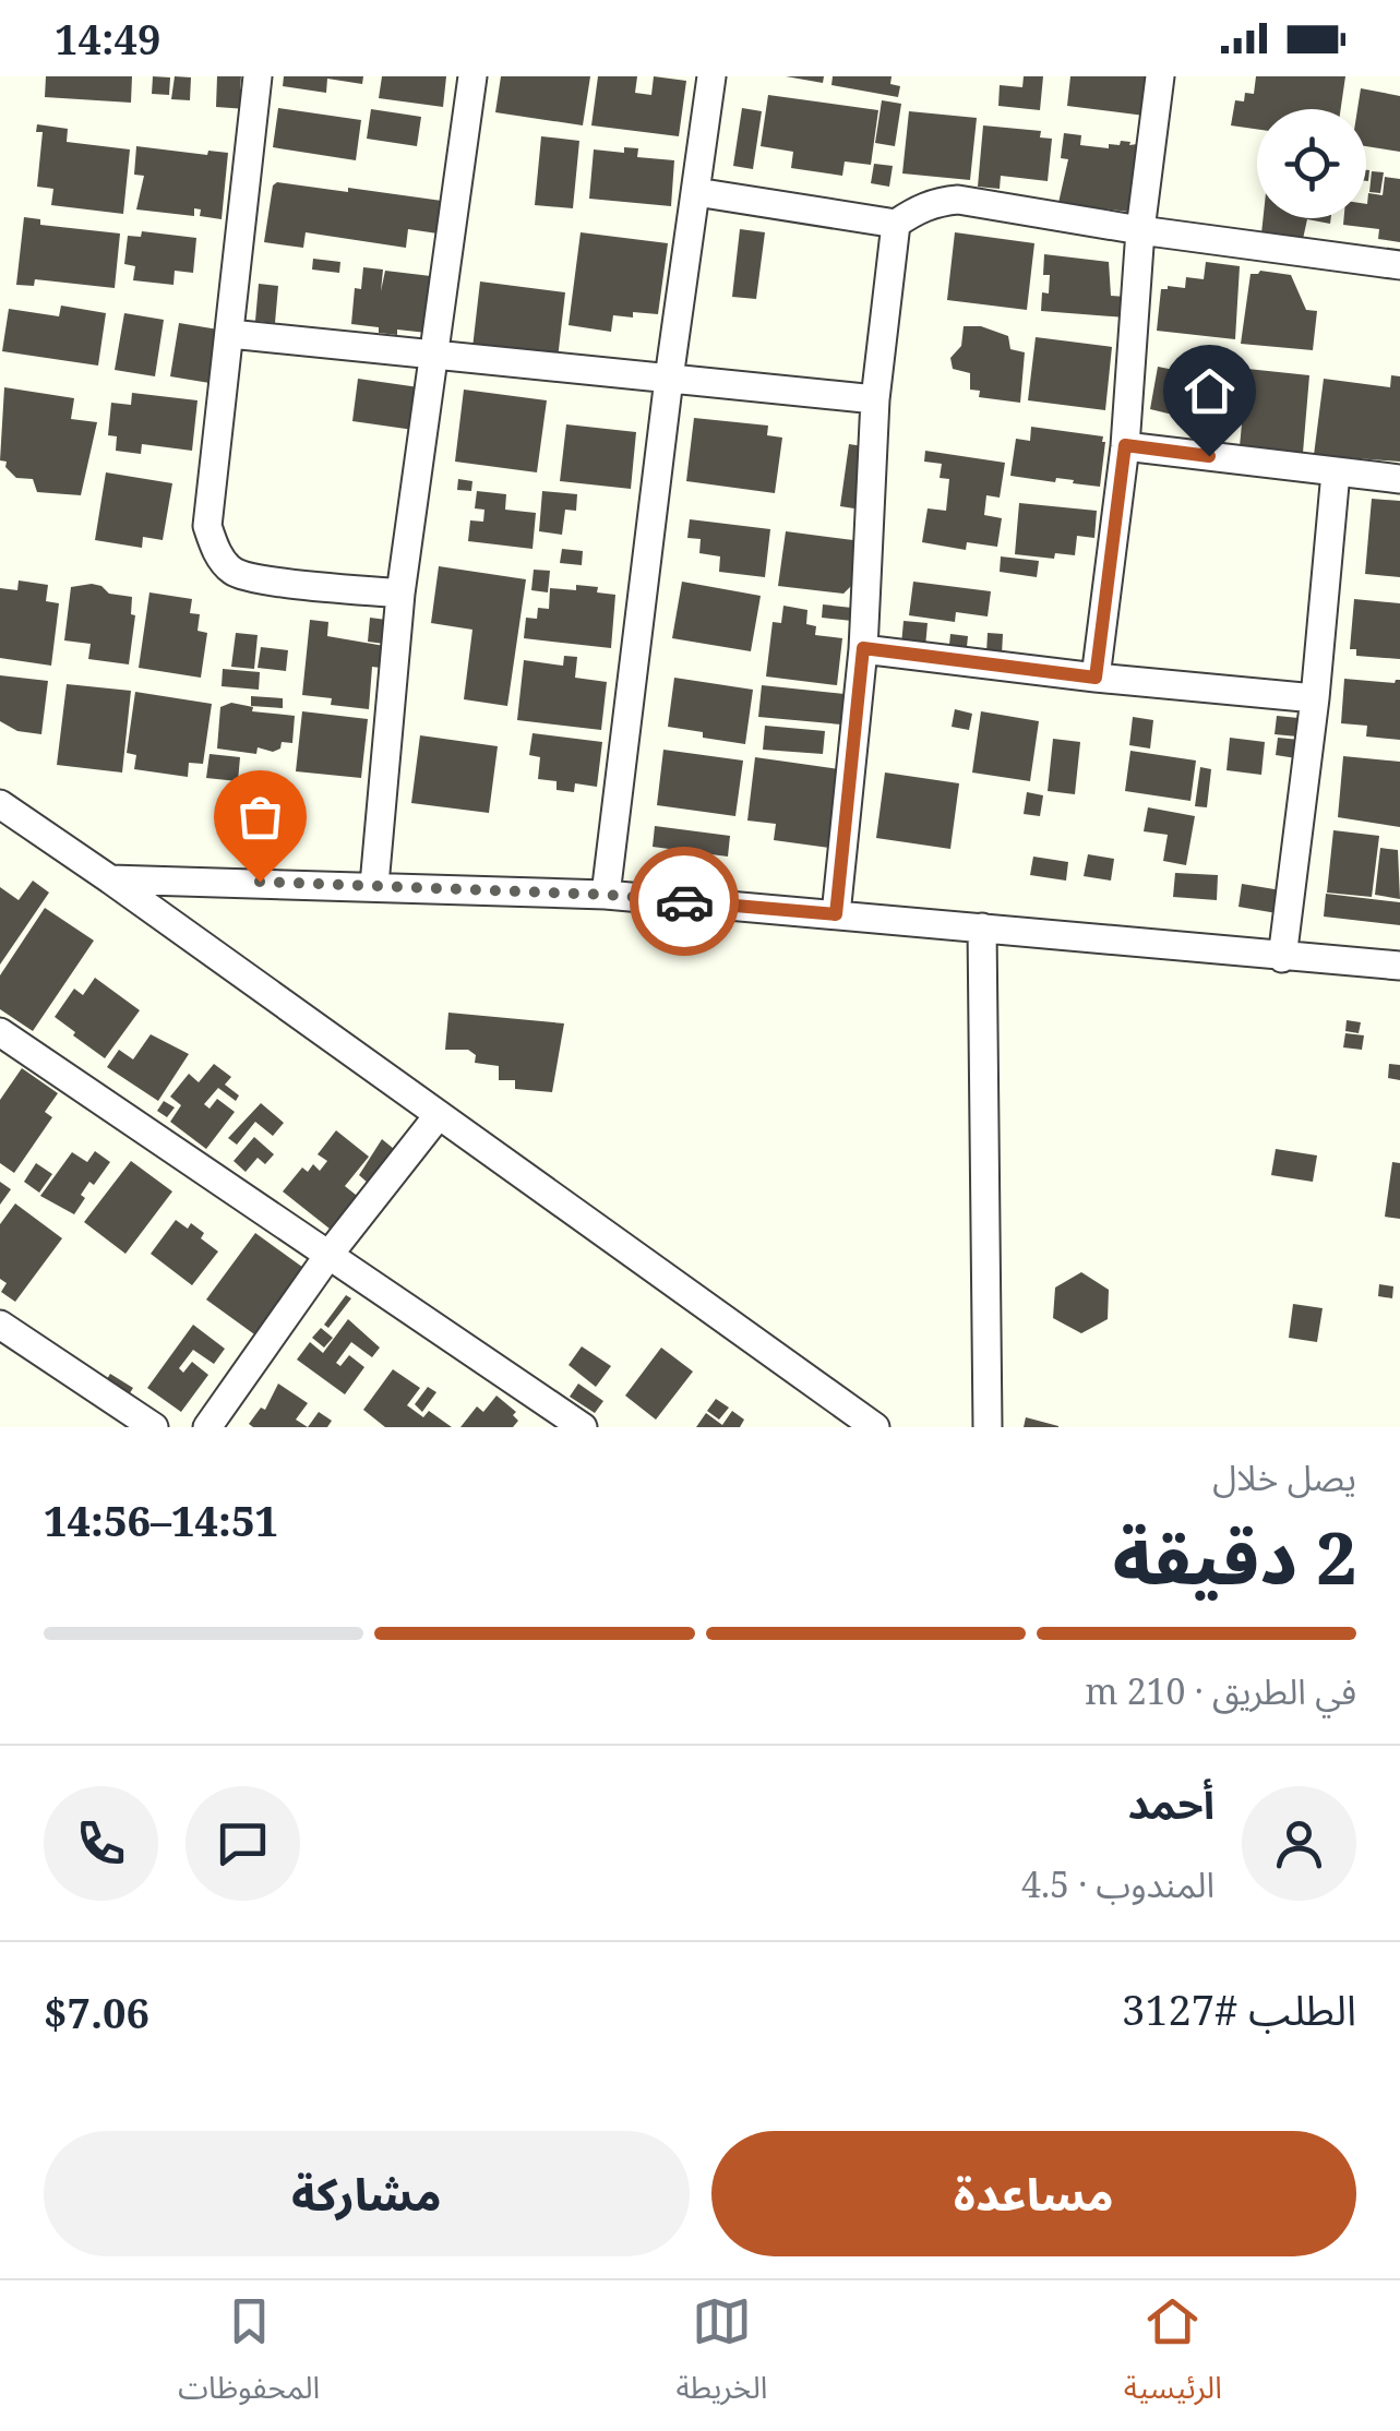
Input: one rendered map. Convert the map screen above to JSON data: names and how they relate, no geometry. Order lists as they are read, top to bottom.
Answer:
{
  "page": {
    "status": "14:49",
    "heading": ["2 دقيقة", "يصل خلال", "14:51–14:56"],
    "panel": [
      "أحمد",
      "المندوب · 4.5",
      "الطلب #3127",
      "$7.06"
    ],
    "bar": "في الطريق · 210 m",
    "buttons": ["مساعدة", "مشاركة"],
    "tabs": ["الرئيسية", "الخريطة", "المحفوظات"]
  }
}
